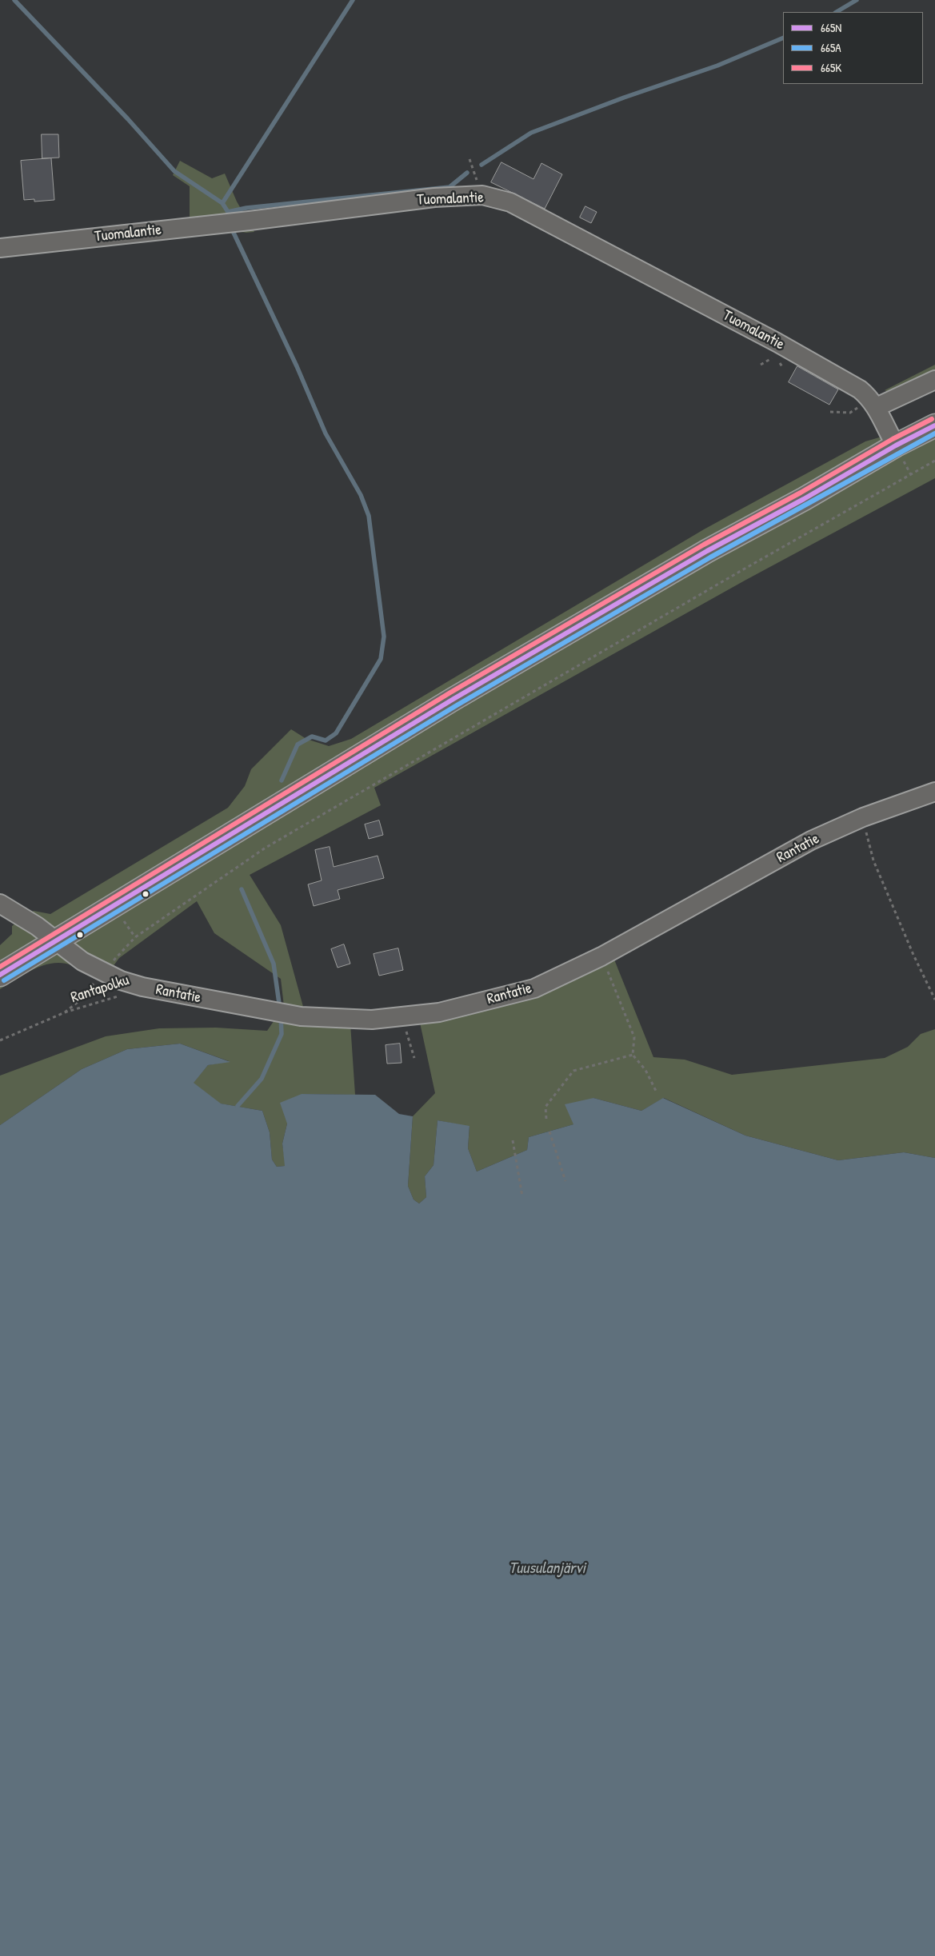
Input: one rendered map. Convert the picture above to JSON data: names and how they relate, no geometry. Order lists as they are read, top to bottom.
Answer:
{
  "streets": {
    "street": ["Tuomalantie", "Rantatie"],
    "path": ["Rantapolku"]
  },
  "crossings": [
    ["Rantatie", "Rantapolku"]
  ],
  "water": ["Tuusulanjärvi"],
  "lines": ["transit line 665K", "transit line 665N", "transit line 665A"],
  "legend": ["665N", "665A", "665K"]
}
